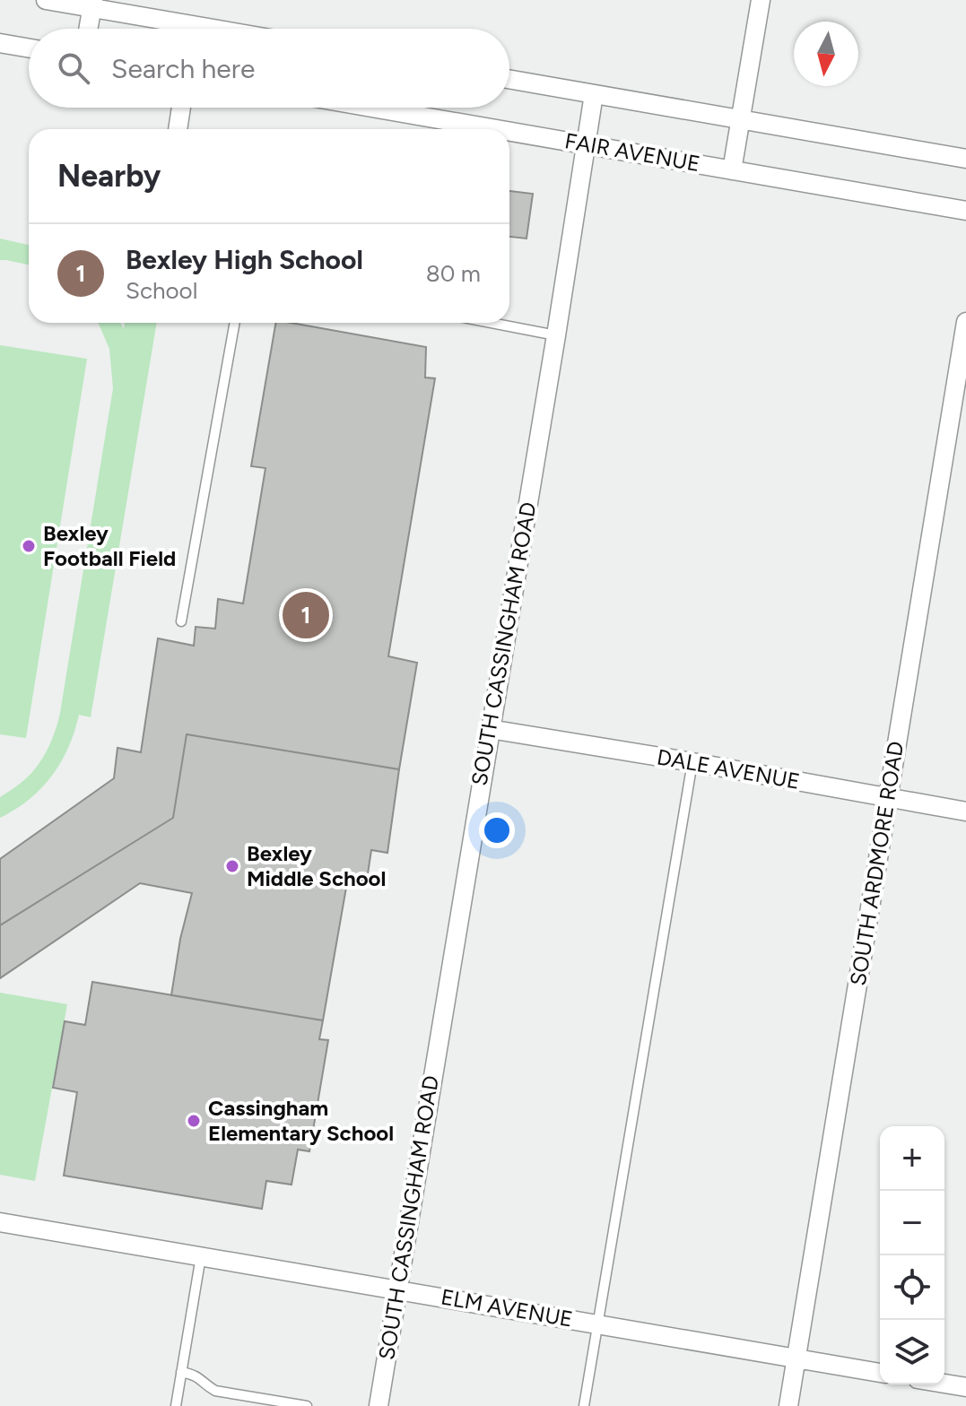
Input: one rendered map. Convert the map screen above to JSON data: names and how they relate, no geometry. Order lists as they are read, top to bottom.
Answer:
{
  "streets": {
    "street": [
      "FAIR AVENUE",
      "SOUTH CASSINGHAM ROAD",
      "DALE AVENUE",
      "SOUTH ARDMORE ROAD",
      "ELM AVENUE"
    ]
  },
  "crossings": [
    ["FAIR AVENUE", "SOUTH CASSINGHAM ROAD"],
    ["SOUTH CASSINGHAM ROAD", "DALE AVENUE"],
    ["SOUTH CASSINGHAM ROAD", "ELM AVENUE"],
    ["DALE AVENUE", "SOUTH ARDMORE ROAD"],
    ["SOUTH ARDMORE ROAD", "ELM AVENUE"]
  ],
  "places": ["Bexley Football Field", "Bexley Middle School", "Cassingham Elementary School"],
  "north": "bottom",
  "page": {
    "search": "Search here",
    "heading": "Nearby",
    "list": [
      {
        "mark": "1",
        "name": "Bexley High School",
        "note": "School",
        "value": "80 m"
      }
    ],
    "pins": "1",
    "map_buttons": ["+", "−"]
  }
}
